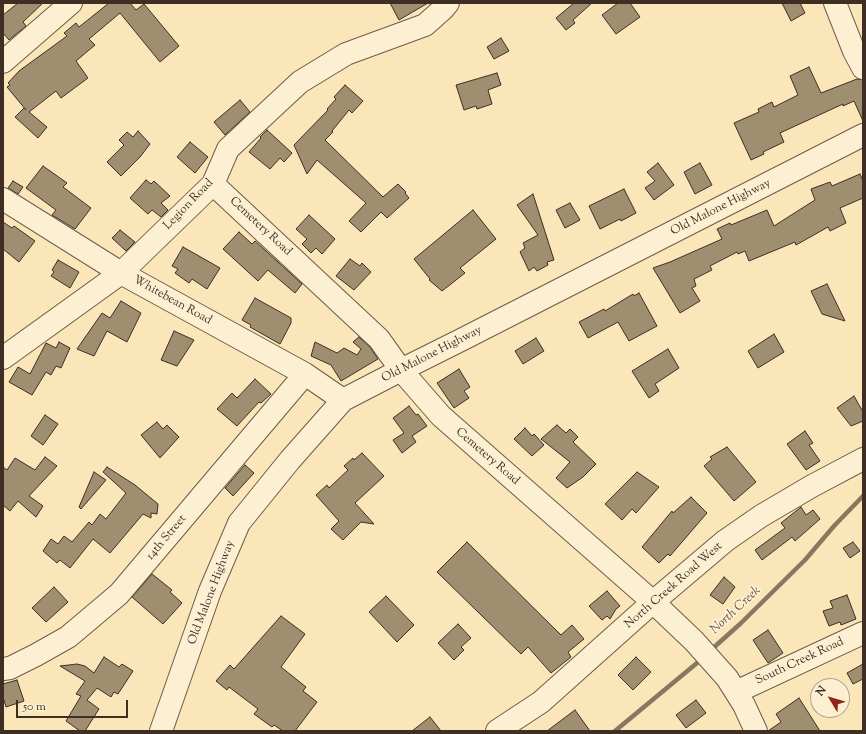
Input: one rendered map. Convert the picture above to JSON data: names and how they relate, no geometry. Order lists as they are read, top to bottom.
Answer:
{
  "streets": {
    "street": [
      "Legion Road",
      "Old Malone Highway",
      "Cemetery Road",
      "Whitebean Road",
      "14th Street",
      "North Creek Road West",
      "South Creek Road"
    ]
  },
  "crossings": [
    ["Legion Road", "Cemetery Road"],
    ["Legion Road", "Whitebean Road"],
    ["Old Malone Highway", "Cemetery Road"],
    ["Old Malone Highway", "Whitebean Road"],
    ["Cemetery Road", "North Creek Road West"],
    ["Cemetery Road", "South Creek Road"],
    ["Whitebean Road", "14th Street"]
  ],
  "water": ["North Creek"],
  "scale_bar": "50 m",
  "north": "top left"
}
